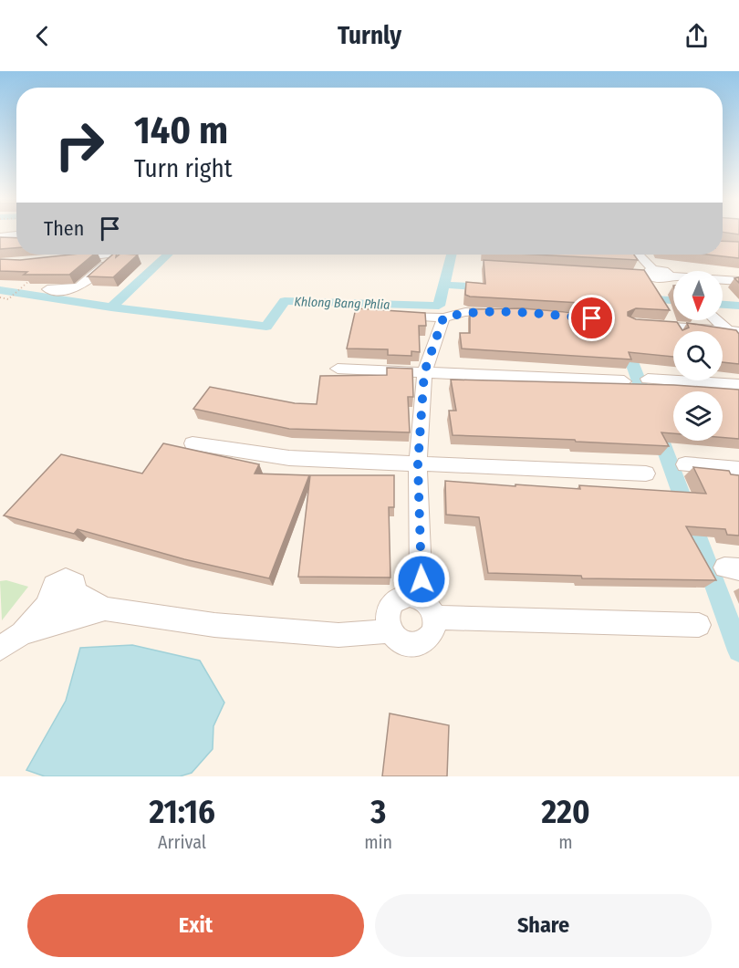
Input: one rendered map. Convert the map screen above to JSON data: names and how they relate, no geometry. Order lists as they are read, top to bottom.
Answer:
{
  "water": ["Khlong Bang Phlia"],
  "north": "bottom",
  "page": {
    "header": "Turnly",
    "turn": ["140 m", "Turn right"],
    "then": "Then",
    "eta": [
      "21:16",
      "Arrival",
      "3",
      "min",
      "220",
      "m"
    ],
    "buttons": ["Exit", "Share"]
  }
}
